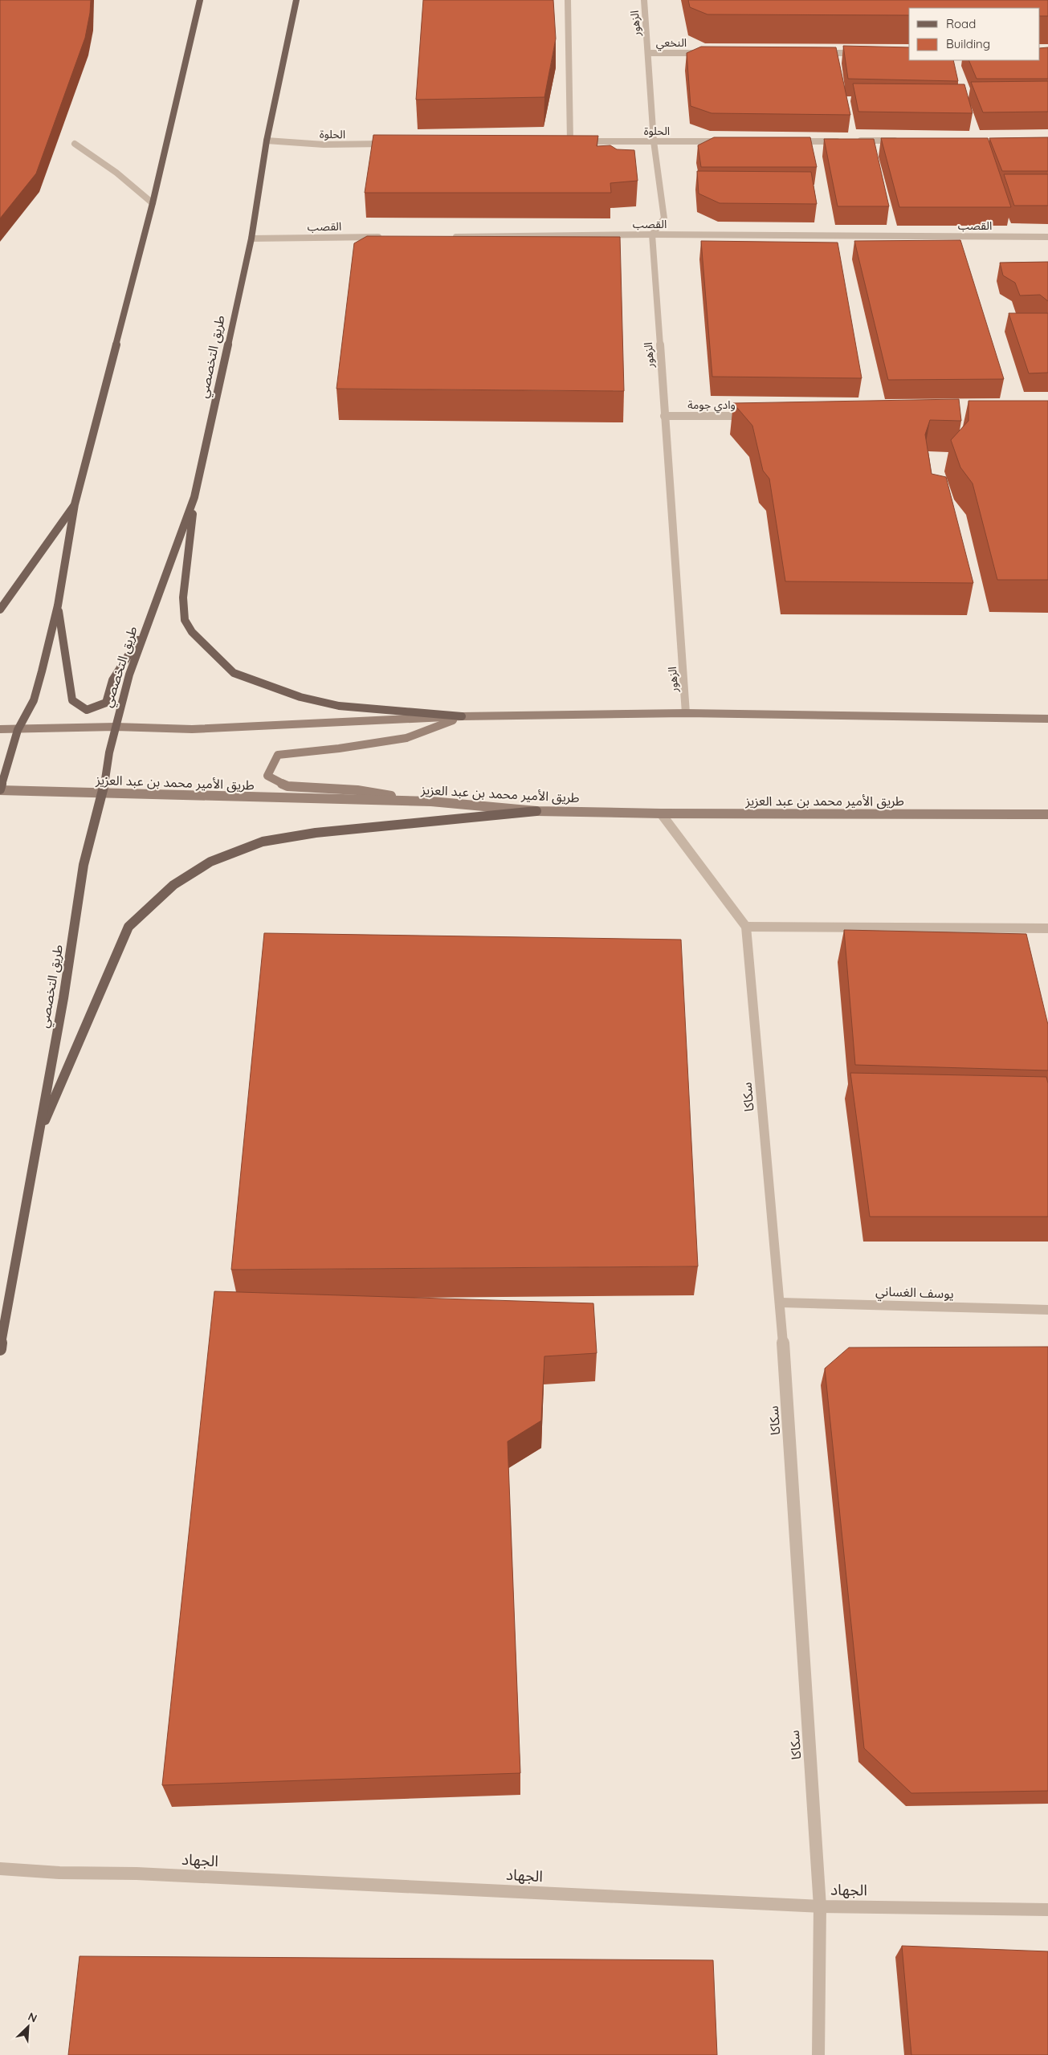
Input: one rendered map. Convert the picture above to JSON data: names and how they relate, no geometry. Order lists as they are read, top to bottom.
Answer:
{
  "streets": {
    "main road": ["طريق التخصصي", "طريق الأمير محمد بن عبد العزيز"],
    "street": [
      "الزهور",
      "النخعي",
      "الحلوة",
      "القصب",
      "وادي جومة",
      "سكاكا",
      "يوسف الغساني",
      "الجهاد"
    ]
  },
  "crossings": [
    ["الزهور", "النخعي"],
    ["الزهور", "الحلوة"],
    ["الزهور", "القصب"],
    ["الزهور", "وادي جومة"],
    ["الحلوة", "طريق التخصصي"],
    ["القصب", "طريق التخصصي"],
    ["طريق التخصصي", "طريق الأمير محمد بن عبد العزيز"],
    ["سكاكا", "يوسف الغساني"],
    ["سكاكا", "الجهاد"]
  ],
  "legend": ["Road", "Building"],
  "north": "top right"
}
